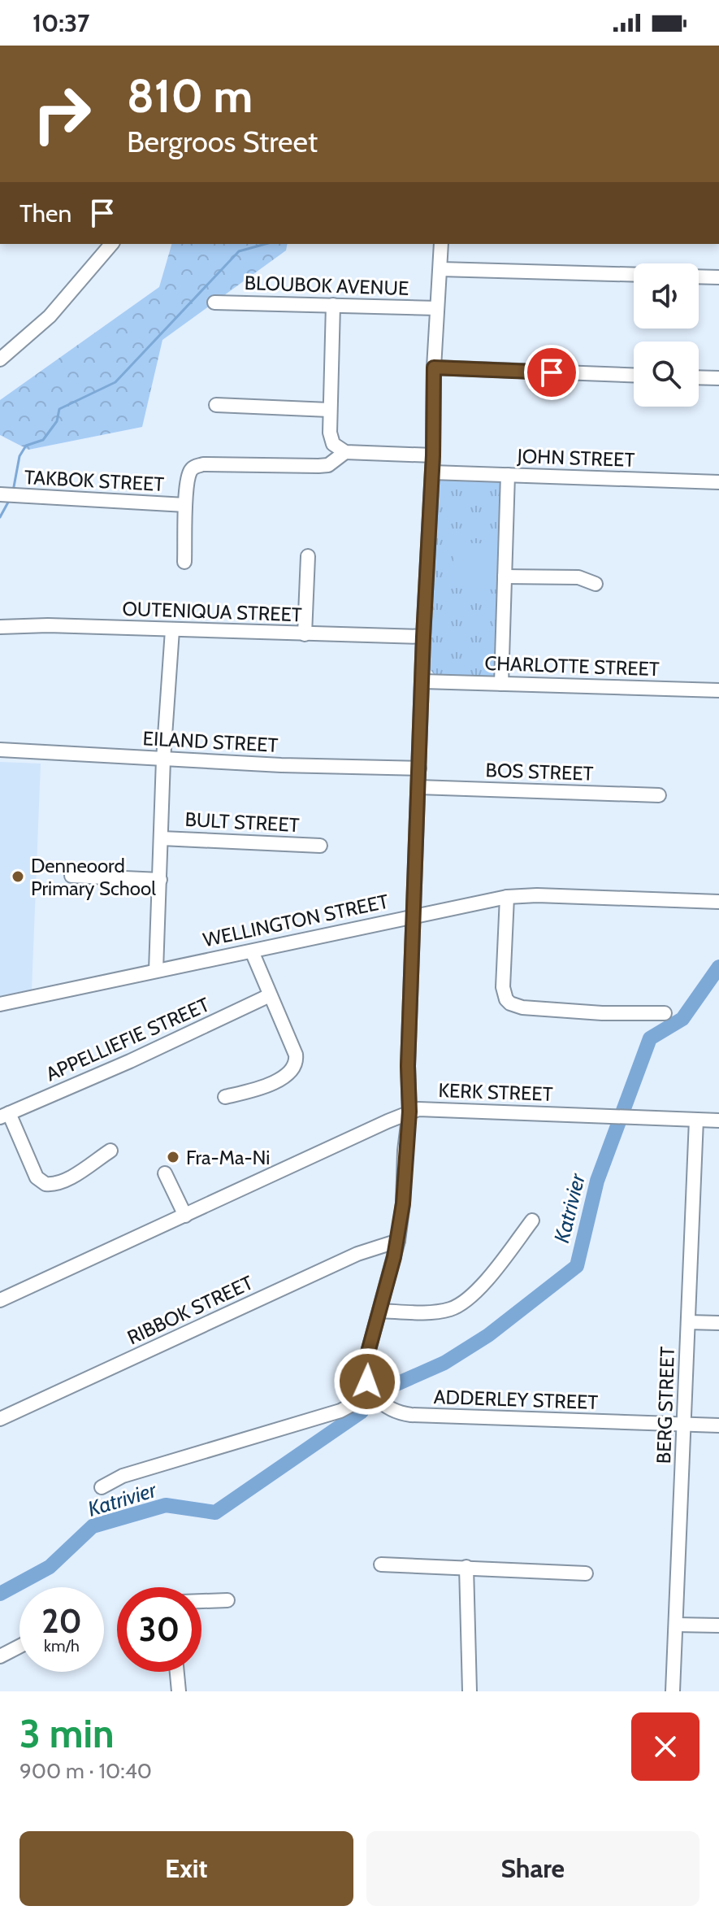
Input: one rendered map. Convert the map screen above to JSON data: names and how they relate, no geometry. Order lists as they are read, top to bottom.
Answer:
{
  "streets": {
    "street": [
      "BLOUBOK AVENUE",
      "JOHN STREET",
      "TAKBOK STREET",
      "OUTENIQUA STREET",
      "CHARLOTTE STREET",
      "EILAND STREET",
      "BOS STREET",
      "BULT STREET",
      "WELLINGTON STREET",
      "APPELLIEFIE STREET",
      "KERK STREET",
      "RIBBOK STREET",
      "ADDERLEY STREET",
      "BERG STREET"
    ]
  },
  "crossings": [
    ["KERK STREET", "BERG STREET"],
    ["ADDERLEY STREET", "BERG STREET"]
  ],
  "water": ["Katrivier"],
  "places": ["Denneoord Primary School", "Fra-Ma-Ni"],
  "page": {
    "status": "10:37",
    "turn": ["810 m", "Bergroos Street"],
    "then": "Then",
    "speed": "20 km/h",
    "limit": "30",
    "heading": ["3 min", "900 m · 10:40"],
    "buttons": ["Exit", "Share"]
  }
}
